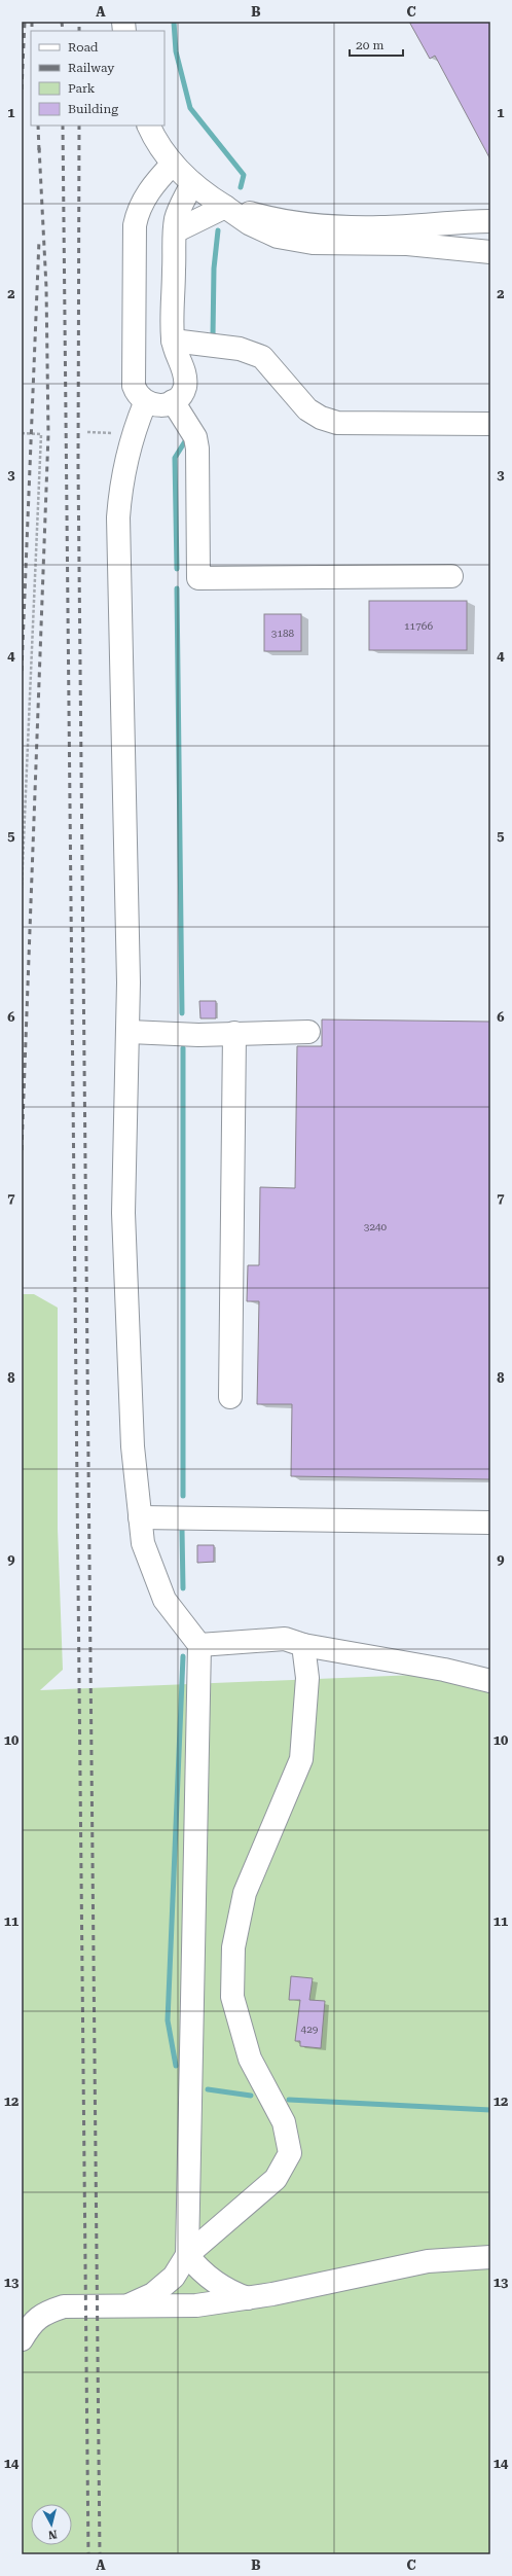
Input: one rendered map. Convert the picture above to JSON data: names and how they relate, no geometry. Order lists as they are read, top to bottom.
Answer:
{
  "house_numbers": [
    "11766",
    "3188",
    "3240",
    "429"
  ],
  "legend": [
    "Road",
    "Railway",
    "Park",
    "Building"
  ],
  "scale_bar": "20 m",
  "north": "bottom",
  "grid": {
    "columns": ["A", "B", "C"],
    "rows": [
      "1",
      "2",
      "3",
      "4",
      "5",
      "6",
      "7",
      "8",
      "9",
      "10",
      "11",
      "12",
      "13",
      "14"
    ]
  }
}
